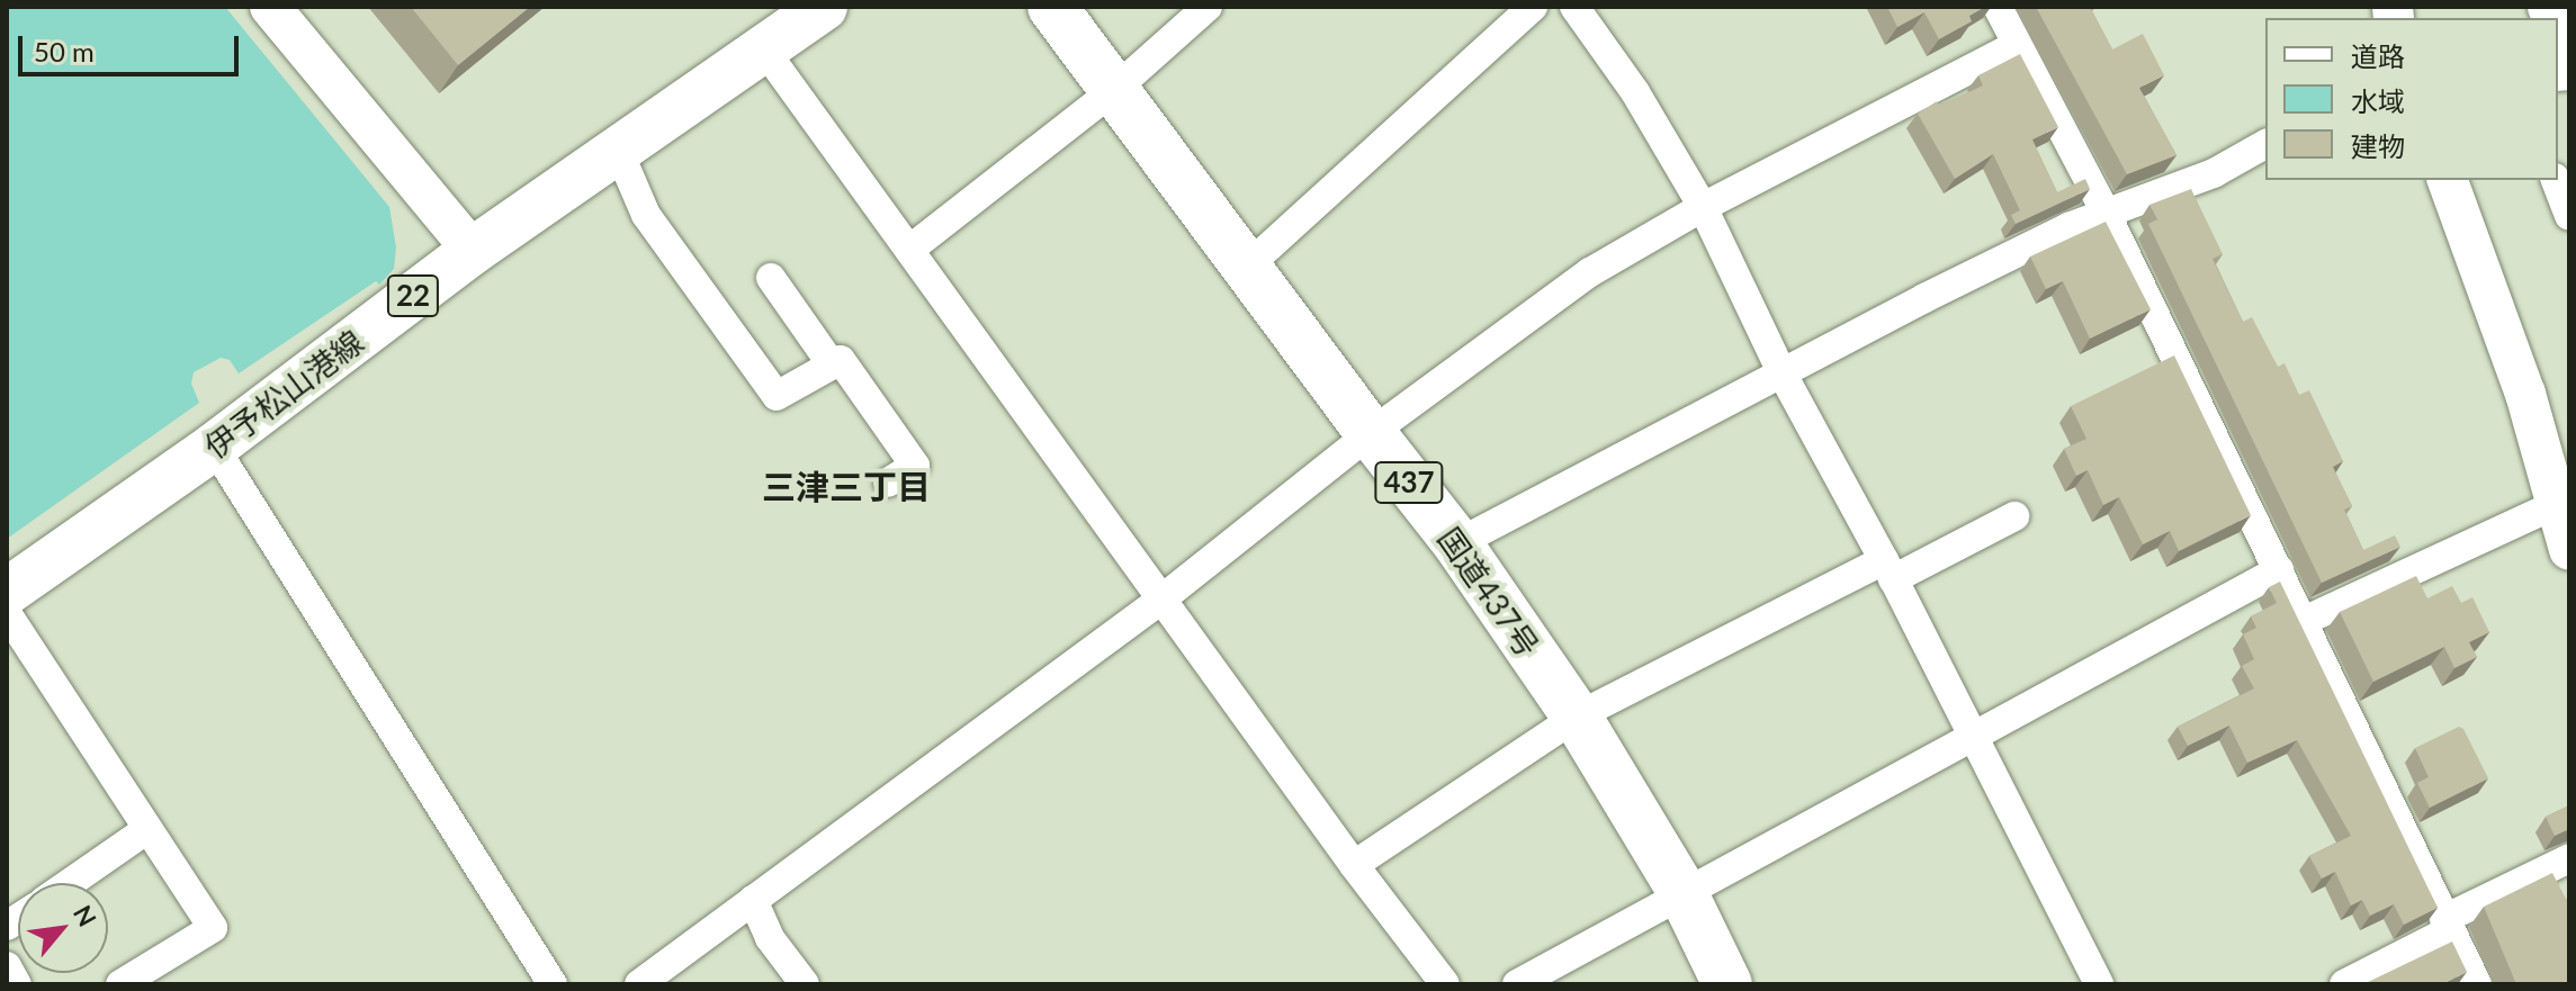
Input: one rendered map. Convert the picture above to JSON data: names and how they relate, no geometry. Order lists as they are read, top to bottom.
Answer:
{
  "streets": {
    "highway": ["437", "国道437号"],
    "main road": ["22", "伊予松山港線"]
  },
  "districts": ["三津三丁目"],
  "legend": ["道路", "水域", "建物"],
  "scale_bar": "50 m",
  "north": "top right"
}
